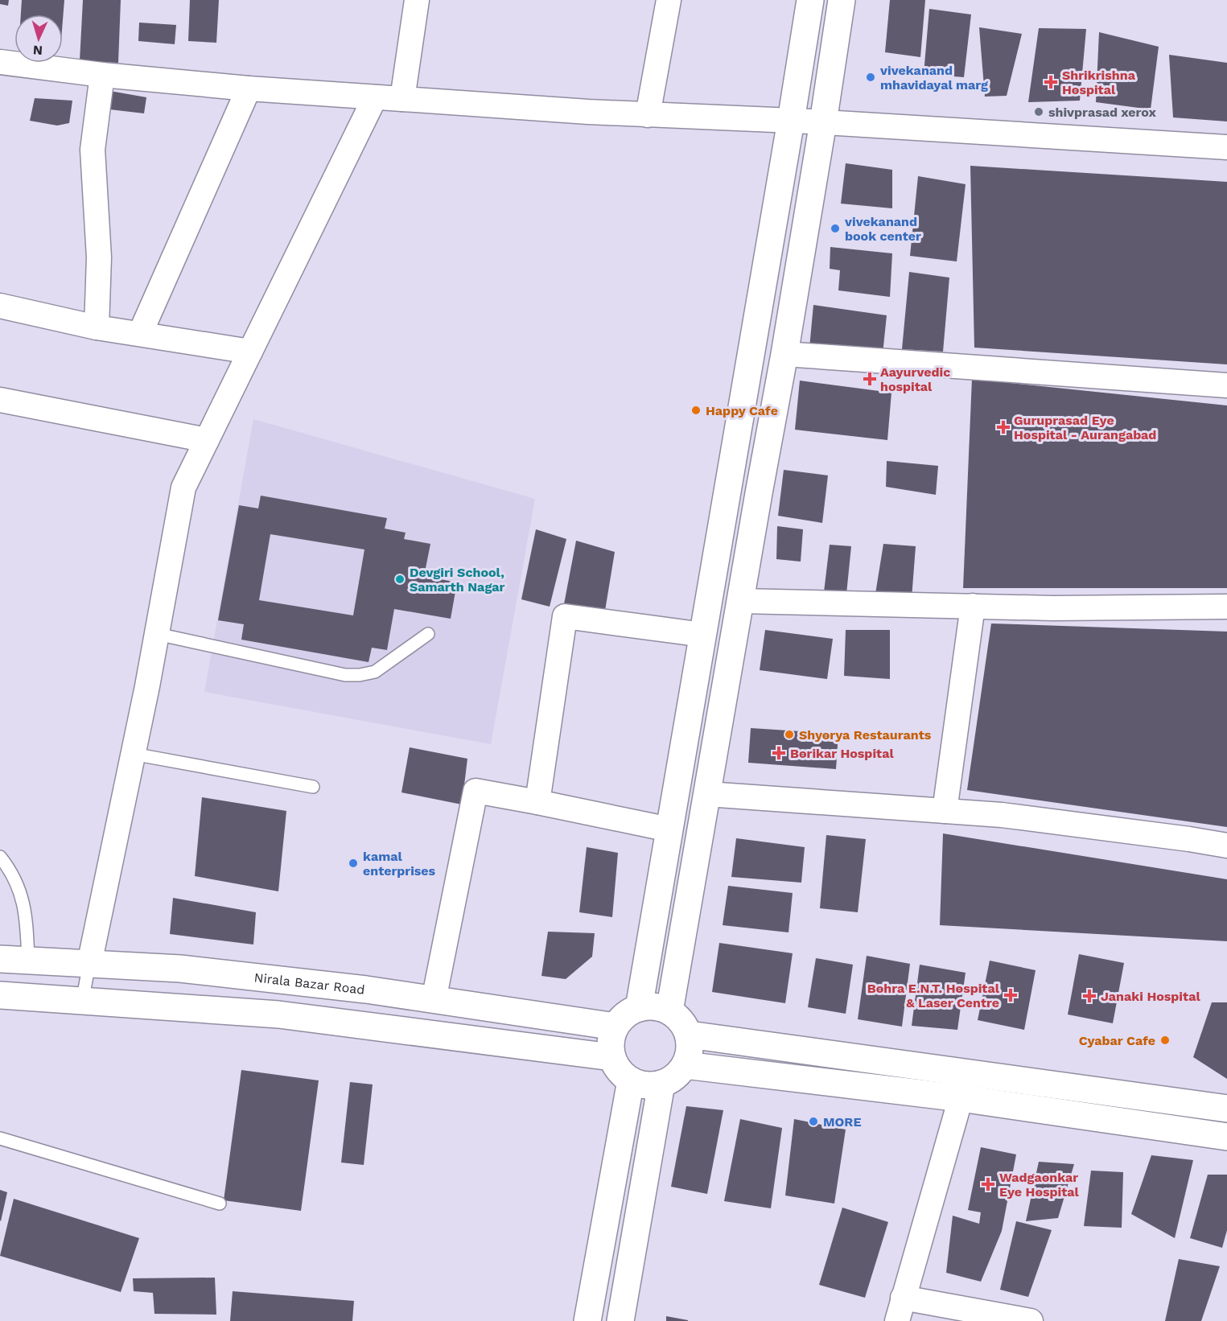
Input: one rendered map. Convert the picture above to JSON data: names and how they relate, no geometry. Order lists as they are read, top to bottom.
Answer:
{
  "streets": {
    "street": ["Nirala Bazar Road"]
  },
  "places": {
    "other": [
      "vivekanand mhavidayal marg",
      "shivprasad xerox",
      "vivekanand book center",
      "Happy Cafe",
      "Devgiri School, Samarth Nagar",
      "Shyorya Restaurants",
      "kamal enterprises",
      "Cyabar Cafe",
      "MORE"
    ],
    "health": [
      "Shrikrishna Hospital",
      "Aayurvedic hospital",
      "Guruprasad Eye Hospital - Aurangabad",
      "Borikar Hospital",
      "Bohra E.N.T. Hospital & Laser Centre",
      "Janaki Hospital",
      "Wadgaonkar Eye Hospital"
    ]
  },
  "north": "bottom"
}
